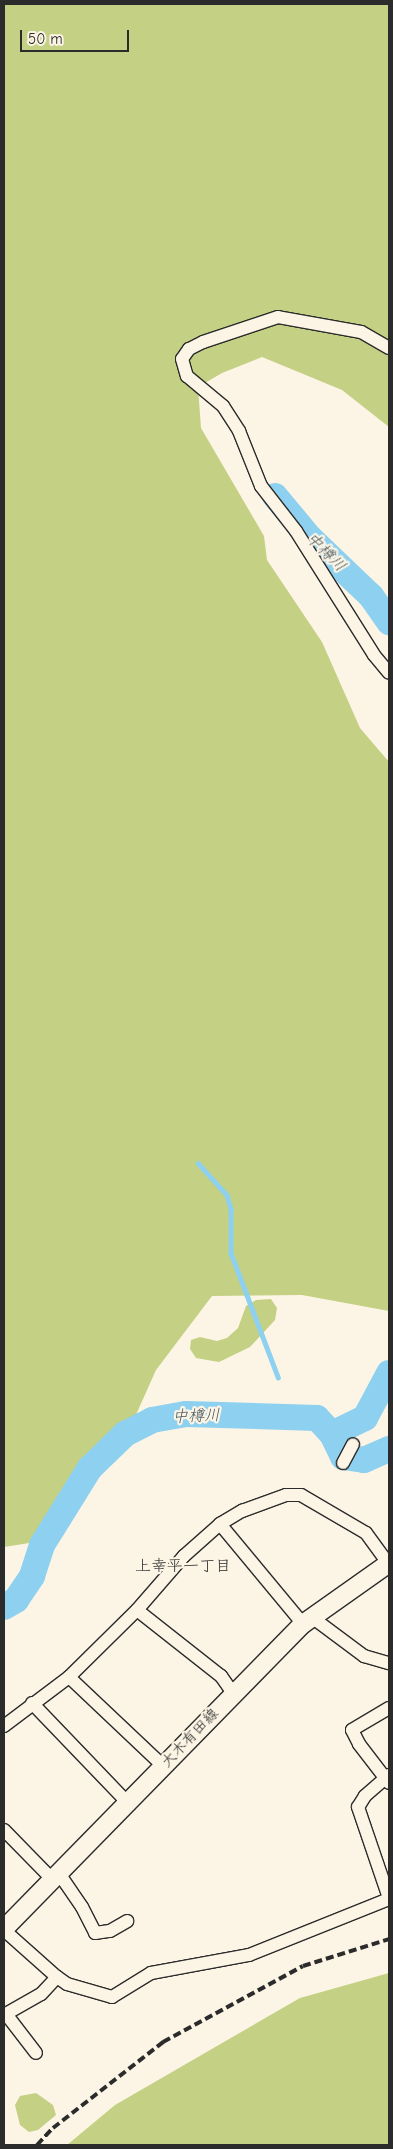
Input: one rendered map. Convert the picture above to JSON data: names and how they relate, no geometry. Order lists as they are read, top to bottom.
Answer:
{
  "streets": {
    "main road": ["大木有田線"]
  },
  "districts": ["上幸平一丁目"],
  "water": ["中樽川"],
  "scale_bar": "50 m"
}
